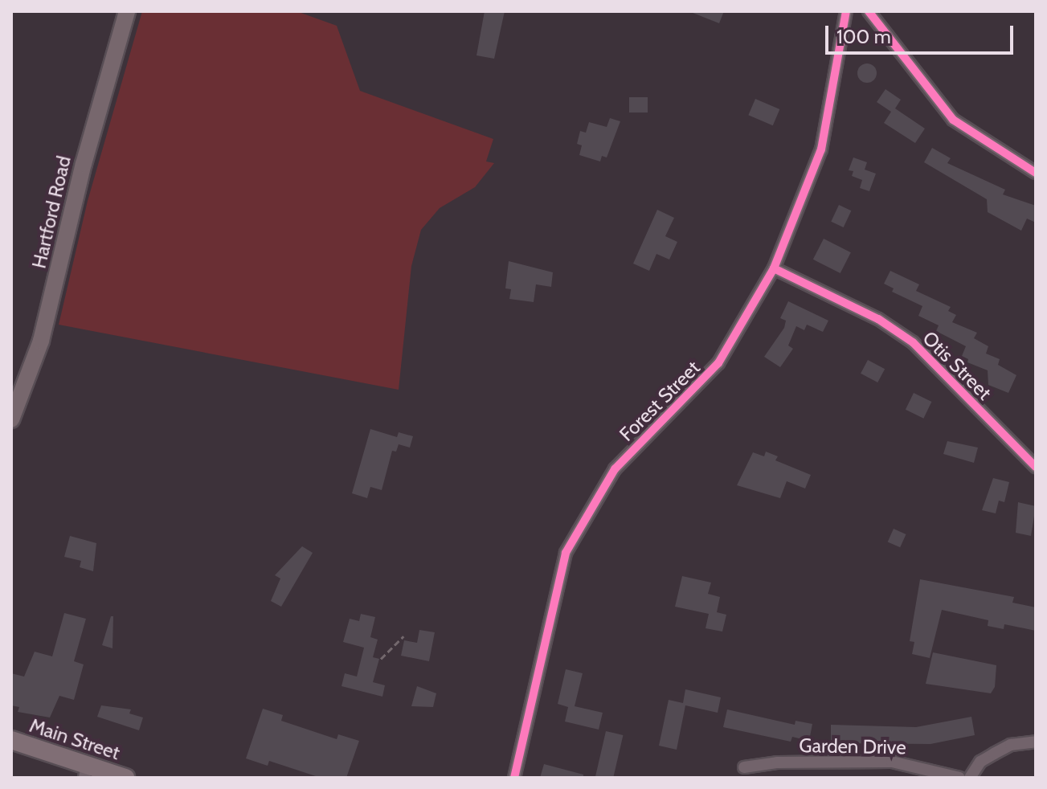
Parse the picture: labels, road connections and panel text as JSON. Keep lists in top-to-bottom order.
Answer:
{
  "streets": {
    "main road": ["Hartford Road", "Main Street"],
    "street": ["Otis Street", "Forest Street", "Garden Drive"]
  },
  "crossings": [
    ["Otis Street", "Forest Street"]
  ],
  "scale_bar": "100 m"
}
